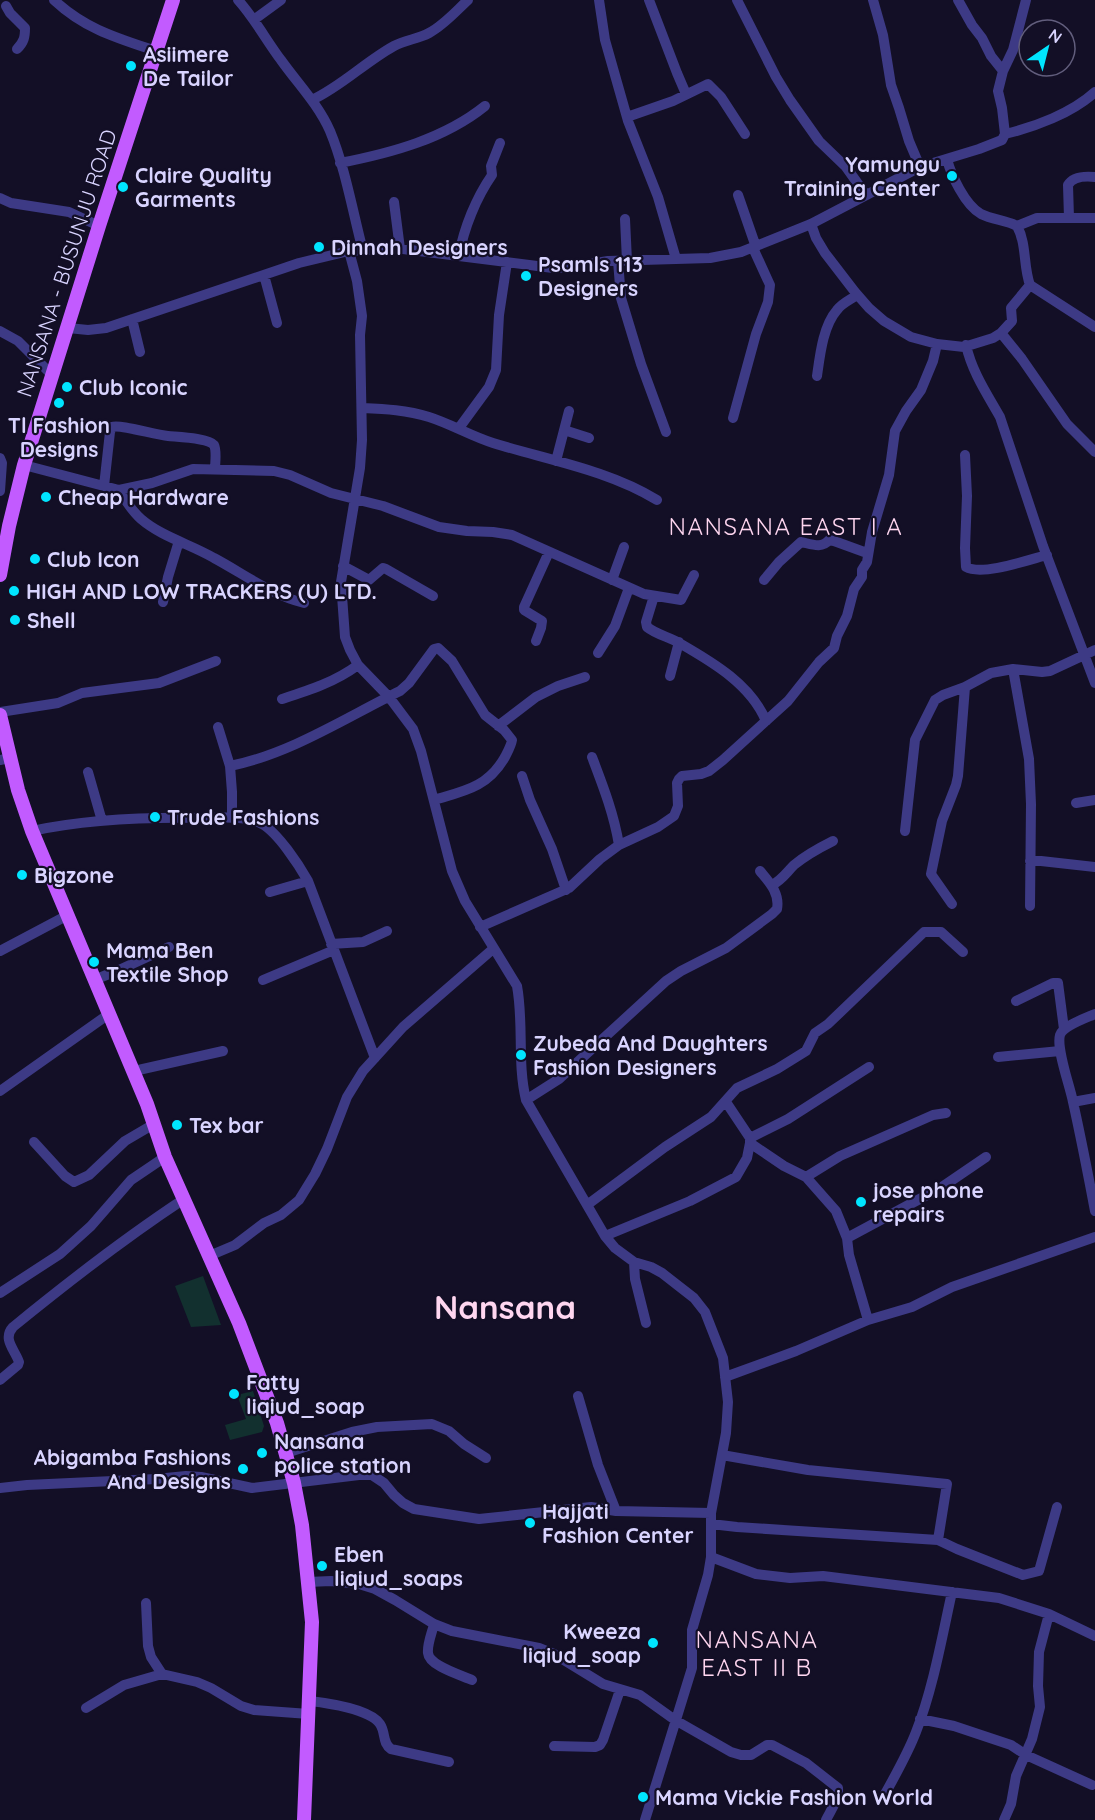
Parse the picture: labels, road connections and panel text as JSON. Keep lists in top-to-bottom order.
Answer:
{
  "streets": {
    "main road": ["NANSANA - BUSUNJU ROAD"]
  },
  "districts": ["NANSANA EAST I A", "Nansana", "NANSANA EAST II B"],
  "places": [
    "Asiimere De Tailor",
    "Yamungu Training Center",
    "Claire Quality Garments",
    "Dinnah Designers",
    "Psamls 113 Designers",
    "Club Iconic",
    "Tl Fashion Designs",
    "Cheap Hardware",
    "Club Icon",
    "HIGH AND LOW TRACKERS (U) LTD.",
    "Shell",
    "Trude Fashions",
    "Bigzone",
    "Mama Ben Textile Shop",
    "Zubeda And Daughters Fashion Designers",
    "Tex bar",
    "jose phone repairs",
    "Fatty liqiud_soap",
    "Nansana police station",
    "Abigamba Fashions And Designs",
    "Hajjati Fashion Center",
    "Eben liqiud_soaps",
    "Kweeza liqiud_soap",
    "Mama Vickie Fashion World"
  ],
  "north": "top right"
}
